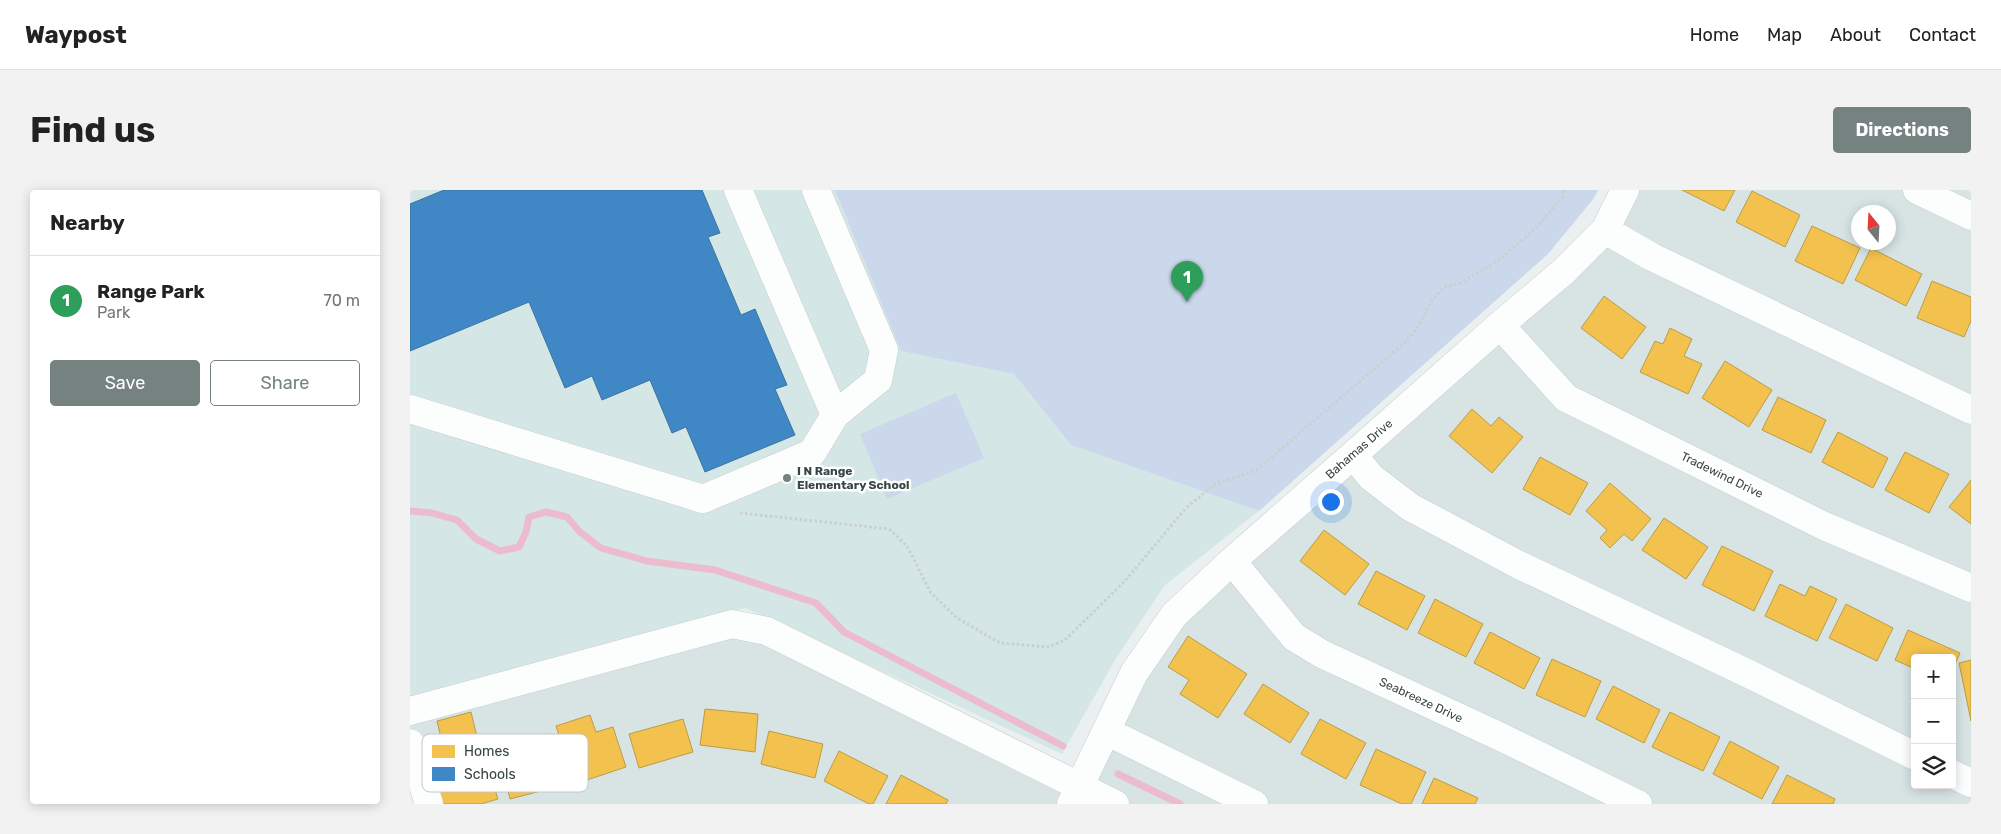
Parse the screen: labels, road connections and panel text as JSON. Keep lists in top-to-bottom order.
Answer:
{
  "streets": {
    "street": ["Bahamas Drive", "Tradewind Drive", "Seabreeze Drive"]
  },
  "crossings": [
    ["Bahamas Drive", "Tradewind Drive"],
    ["Bahamas Drive", "Seabreeze Drive"]
  ],
  "places": ["I N Range Elementary School"],
  "legend": ["Homes", "Schools"],
  "north": "top",
  "page": {
    "header": "Waypost",
    "nav": [
      "Home",
      "Map",
      "About",
      "Contact"
    ],
    "buttons": [
      "Directions",
      ["Save", "Share"]
    ],
    "title": "Find us",
    "heading": "Nearby",
    "list": [
      {
        "mark": "1",
        "name": "Range Park",
        "note": "Park",
        "value": "70 m"
      }
    ],
    "pins": "1",
    "map_buttons": ["+", "−"]
  }
}
